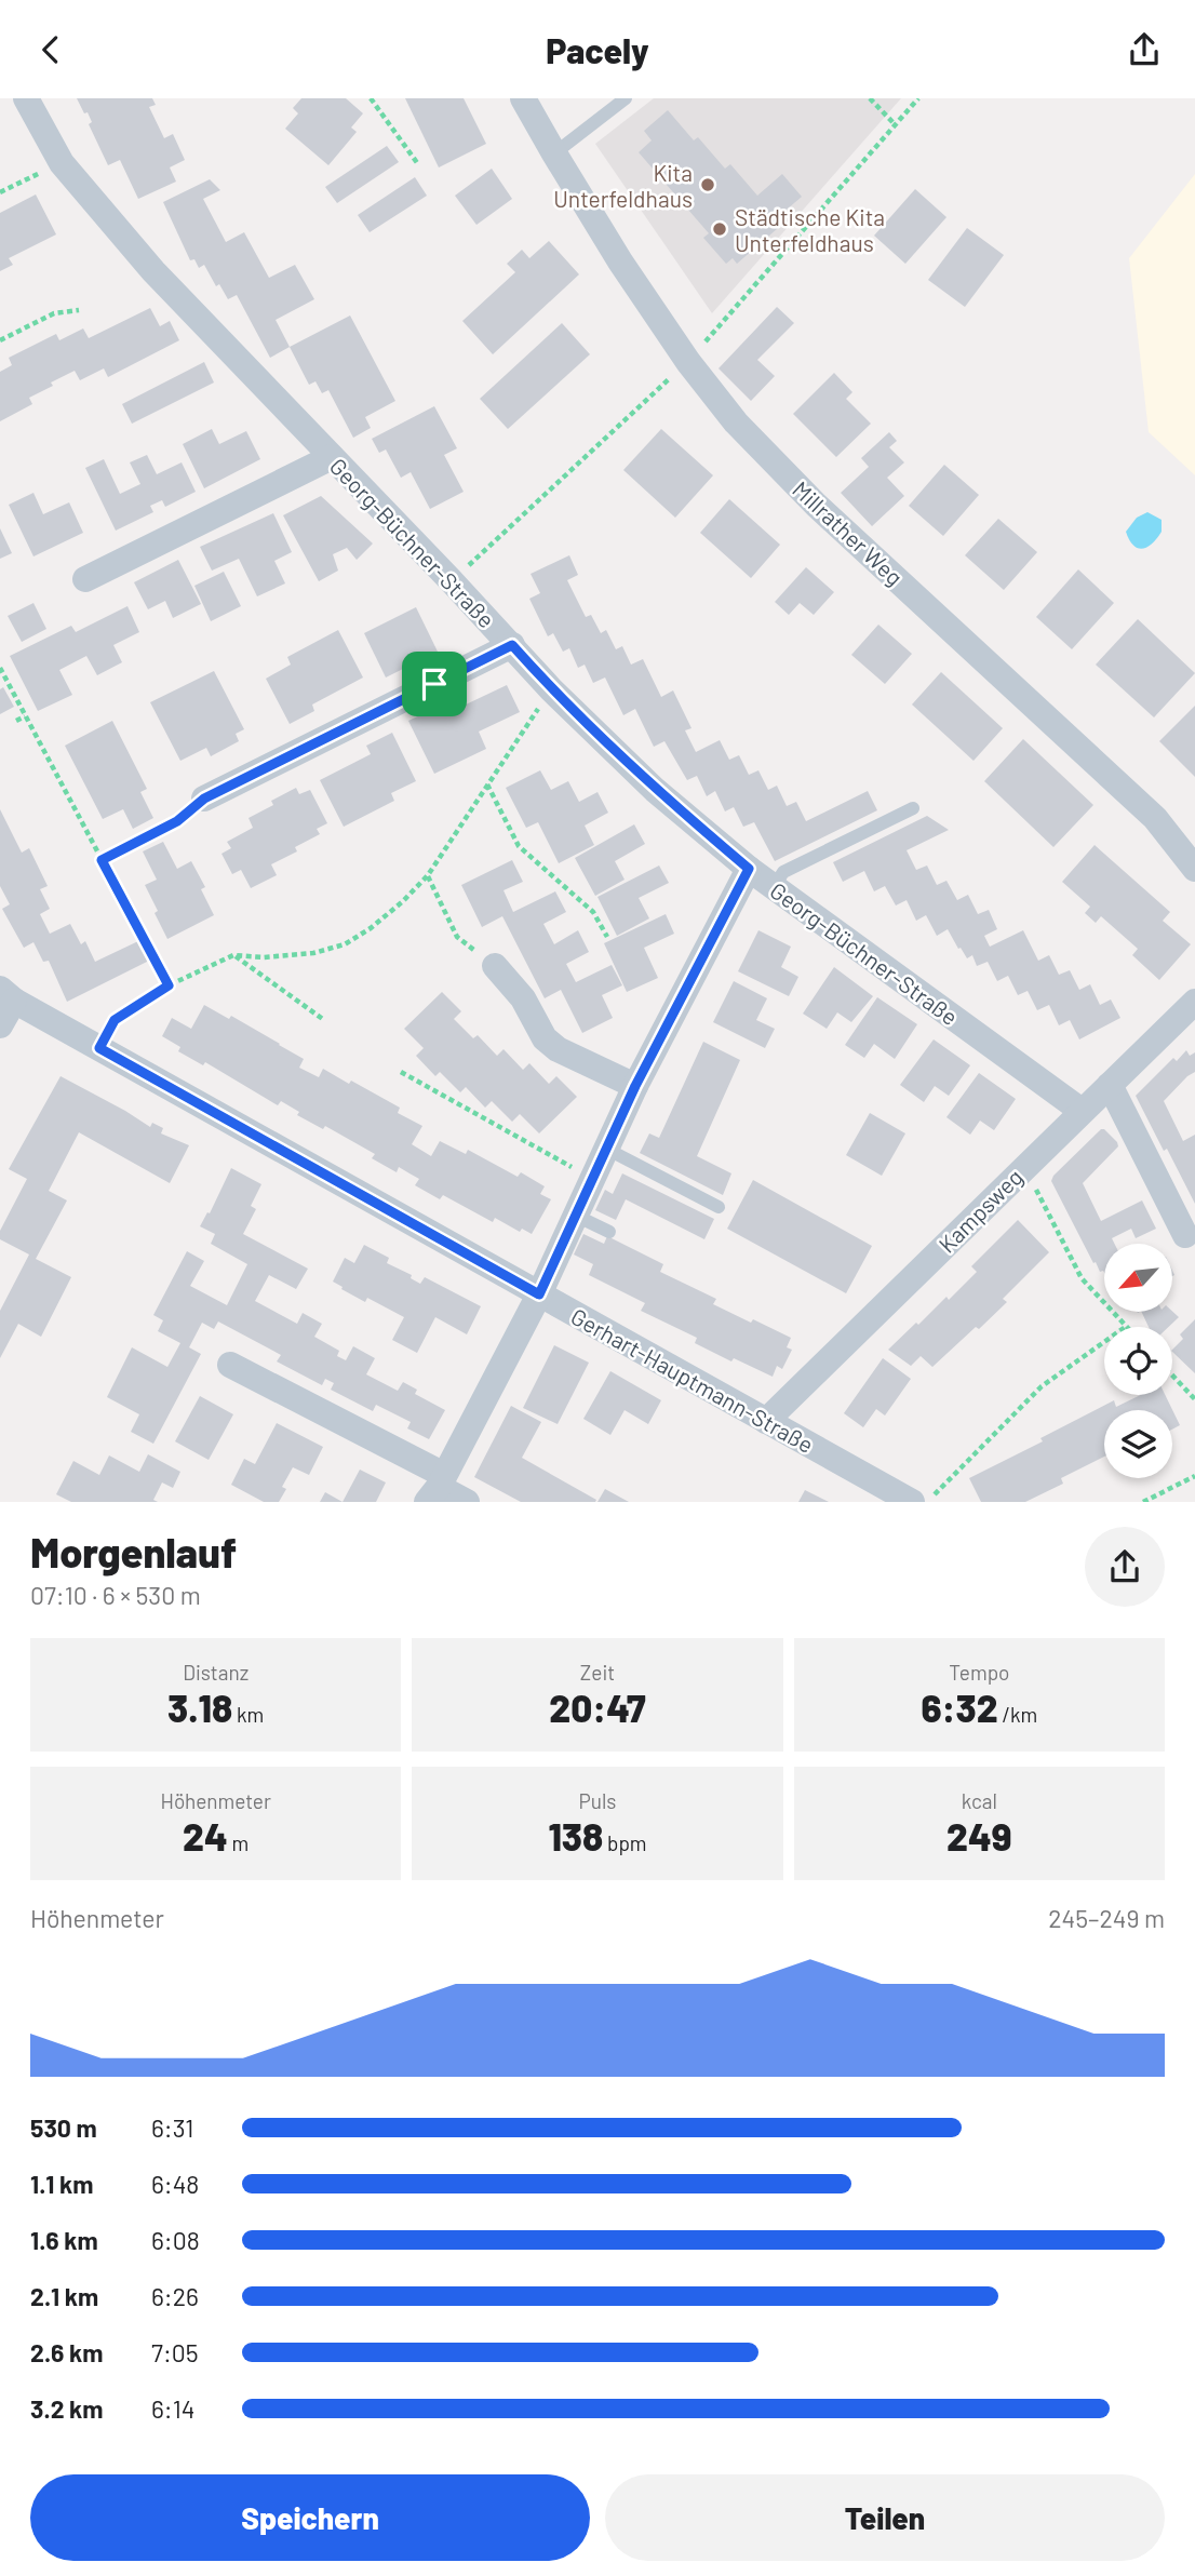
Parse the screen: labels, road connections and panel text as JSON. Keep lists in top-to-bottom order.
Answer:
{
  "streets": {
    "street": [
      "Millrather Weg",
      "Georg-Büchner-Straße",
      "Kampsweg",
      "Gerhart-Hauptmann-Straße"
    ]
  },
  "crossings": [
    ["Georg-Büchner-Straße", "Kampsweg"],
    ["Kampsweg", "Gerhart-Hauptmann-Straße"]
  ],
  "places": ["Kita Unterfeldhaus", "Städtische Kita Unterfeldhaus"],
  "north": "bottom left",
  "page": {
    "header": "Pacely",
    "heading": ["Morgenlauf", "07:10 · 6 × 530 m"],
    "stats": [
      ["Distanz", "3.18 km"],
      ["Zeit", "20:47"],
      ["Tempo", "6:32 /km"],
      ["Höhenmeter", "24 m"],
      ["Puls", "138 bpm"],
      ["kcal", "249"]
    ],
    "chart": ["Höhenmeter", "245–249 m"],
    "list": [
      {
        "name": "530 m",
        "note": "6:31"
      },
      {
        "name": "1.1 km",
        "note": "6:48"
      },
      {
        "name": "1.6 km",
        "note": "6:08"
      },
      {
        "name": "2.1 km",
        "note": "6:26"
      },
      {
        "name": "2.6 km",
        "note": "7:05"
      },
      {
        "name": "3.2 km",
        "note": "6:14"
      }
    ],
    "buttons": ["Speichern", "Teilen"]
  }
}
